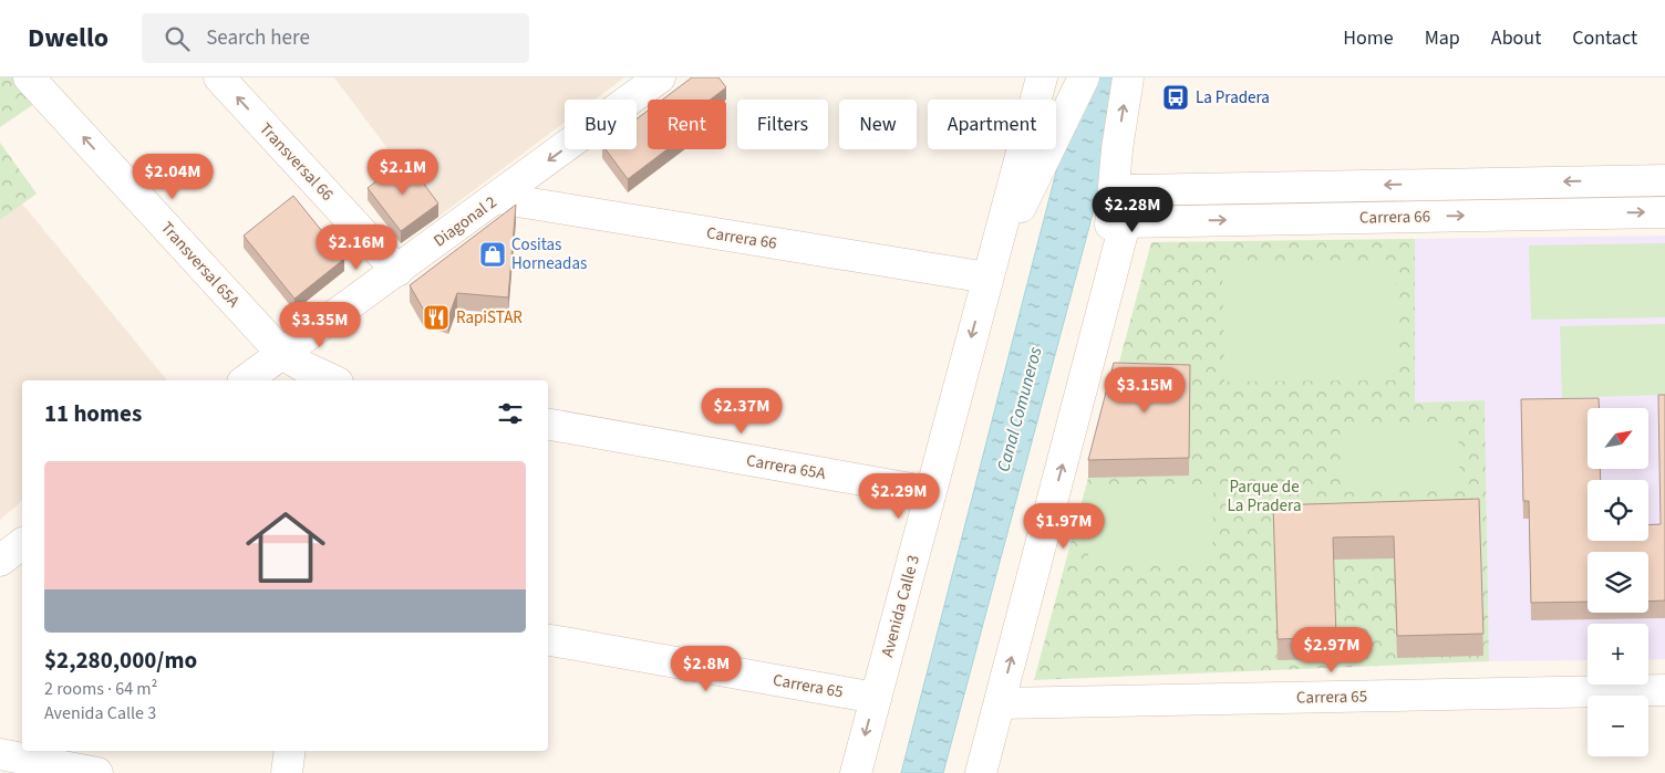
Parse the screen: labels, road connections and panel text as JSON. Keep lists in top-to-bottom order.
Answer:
{
  "streets": {
    "street": [
      "Transversal 66",
      "Carrera 66",
      "Diagonal 2",
      "Transversal 65A",
      "Carrera 65A",
      "Avenida Calle 3",
      "Carrera 65"
    ]
  },
  "crossings": [
    ["Transversal 66", "Diagonal 2"],
    ["Carrera 66", "Diagonal 2"],
    ["Carrera 66", "Avenida Calle 3"],
    ["Diagonal 2", "Transversal 65A"],
    ["Carrera 65A", "Avenida Calle 3"],
    ["Avenida Calle 3", "Carrera 65"]
  ],
  "one_way": ["Transversal 66", "Diagonal 2", "Transversal 65A"],
  "water": ["Canal Comuneros"],
  "parks": ["Parque de La Pradera"],
  "places": {
    "bus stop": ["La Pradera"],
    "shop": ["Cositas Horneadas"],
    "restaurant": ["RapiSTAR"]
  },
  "north": "top right",
  "page": {
    "header": "Dwello",
    "search": "Search here",
    "nav": [
      "Home",
      "Map",
      "About",
      "Contact"
    ],
    "chip": [
      "Buy",
      "Rent",
      "Filters",
      "New",
      "Apartment"
    ],
    "price": [
      "$2.1M",
      "$2.04M",
      "$2.28M",
      "$2.16M",
      "$3.35M",
      "$3.15M",
      "$2.37M",
      "$2.29M",
      "$1.97M",
      "$2.97M",
      "$2.8M"
    ],
    "heading": "11 homes",
    "map_buttons": ["+", "−"],
    "list": [
      {
        "name": "$2,280,000/mo",
        "note": "2 rooms · 64 m² · Avenida Calle 3"
      }
    ]
  }
}
